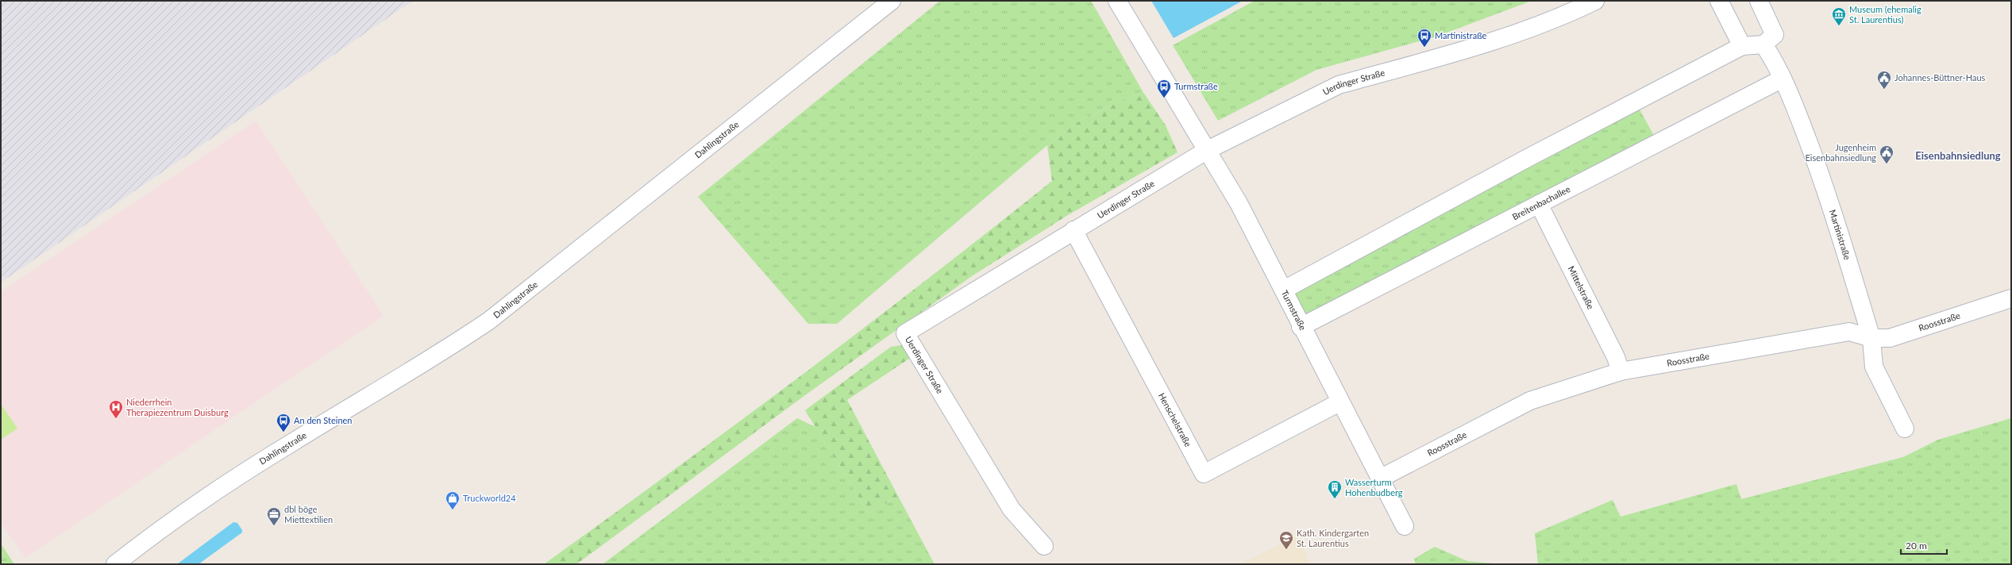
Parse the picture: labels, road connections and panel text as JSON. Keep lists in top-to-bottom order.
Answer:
{
  "streets": {
    "street": [
      "Uerdinger Straße",
      "Dahlingstraße",
      "Breitenbachallee",
      "Martinistraße",
      "Mittelstraße",
      "Turmstraße",
      "Roosstraße",
      "Henschelstraße"
    ]
  },
  "crossings": [
    ["Uerdinger Straße", "Turmstraße"],
    ["Uerdinger Straße", "Henschelstraße"],
    ["Breitenbachallee", "Martinistraße"],
    ["Breitenbachallee", "Mittelstraße"],
    ["Breitenbachallee", "Turmstraße"],
    ["Martinistraße", "Roosstraße"],
    ["Mittelstraße", "Roosstraße"],
    ["Turmstraße", "Roosstraße"],
    ["Turmstraße", "Henschelstraße"]
  ],
  "districts": ["Eisenbahnsiedlung"],
  "places": {
    "museum": ["Museum (ehemalig St. Laurentius)"],
    "bus stop": ["Martinistraße", "Turmstraße", "An den Steinen"],
    "public building": ["Johannes-Büttner-Haus", "Jugenheim Eisenbahnsiedlung"],
    "hospital": ["Niederrhein Therapiezentrum Duisburg"],
    "building": ["Wasserturm Hohenbudberg"],
    "shop": ["Truckworld24"],
    "office": ["dbl böge Miettextilien"],
    "school or university": ["Kath. Kindergarten St. Laurentius"]
  },
  "scale_bar": "20 m"
}
